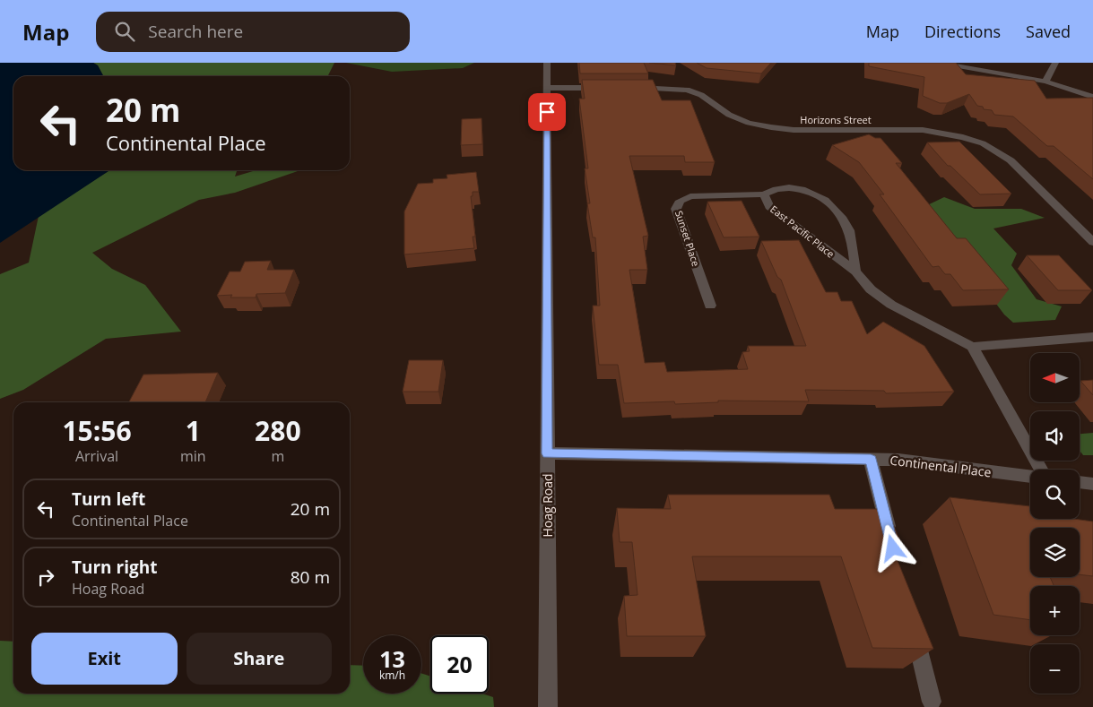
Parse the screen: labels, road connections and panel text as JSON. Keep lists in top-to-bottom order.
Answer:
{
  "streets": {
    "street": [
      "Horizons Street",
      "East Pacific Place",
      "Sunset Place",
      "Continental Place",
      "Hoag Road"
    ]
  },
  "crossings": [
    ["East Pacific Place", "Sunset Place"],
    ["Continental Place", "Hoag Road"]
  ],
  "north": "left",
  "page": {
    "header": "Map",
    "search": "Search here",
    "nav": ["Map", "Directions", "Saved"],
    "turn": ["20 m", "Continental Place"],
    "map_buttons": ["+", "−"],
    "eta": [
      "15:56",
      "Arrival",
      "1",
      "min",
      "280",
      "m"
    ],
    "list": [
      {
        "name": "Turn left",
        "note": "Continental Place",
        "value": "20 m"
      },
      {
        "name": "Turn right",
        "note": "Hoag Road",
        "value": "80 m"
      }
    ],
    "buttons": ["Exit", "Share"],
    "speed": "13 km/h",
    "limit": "20"
  }
}
